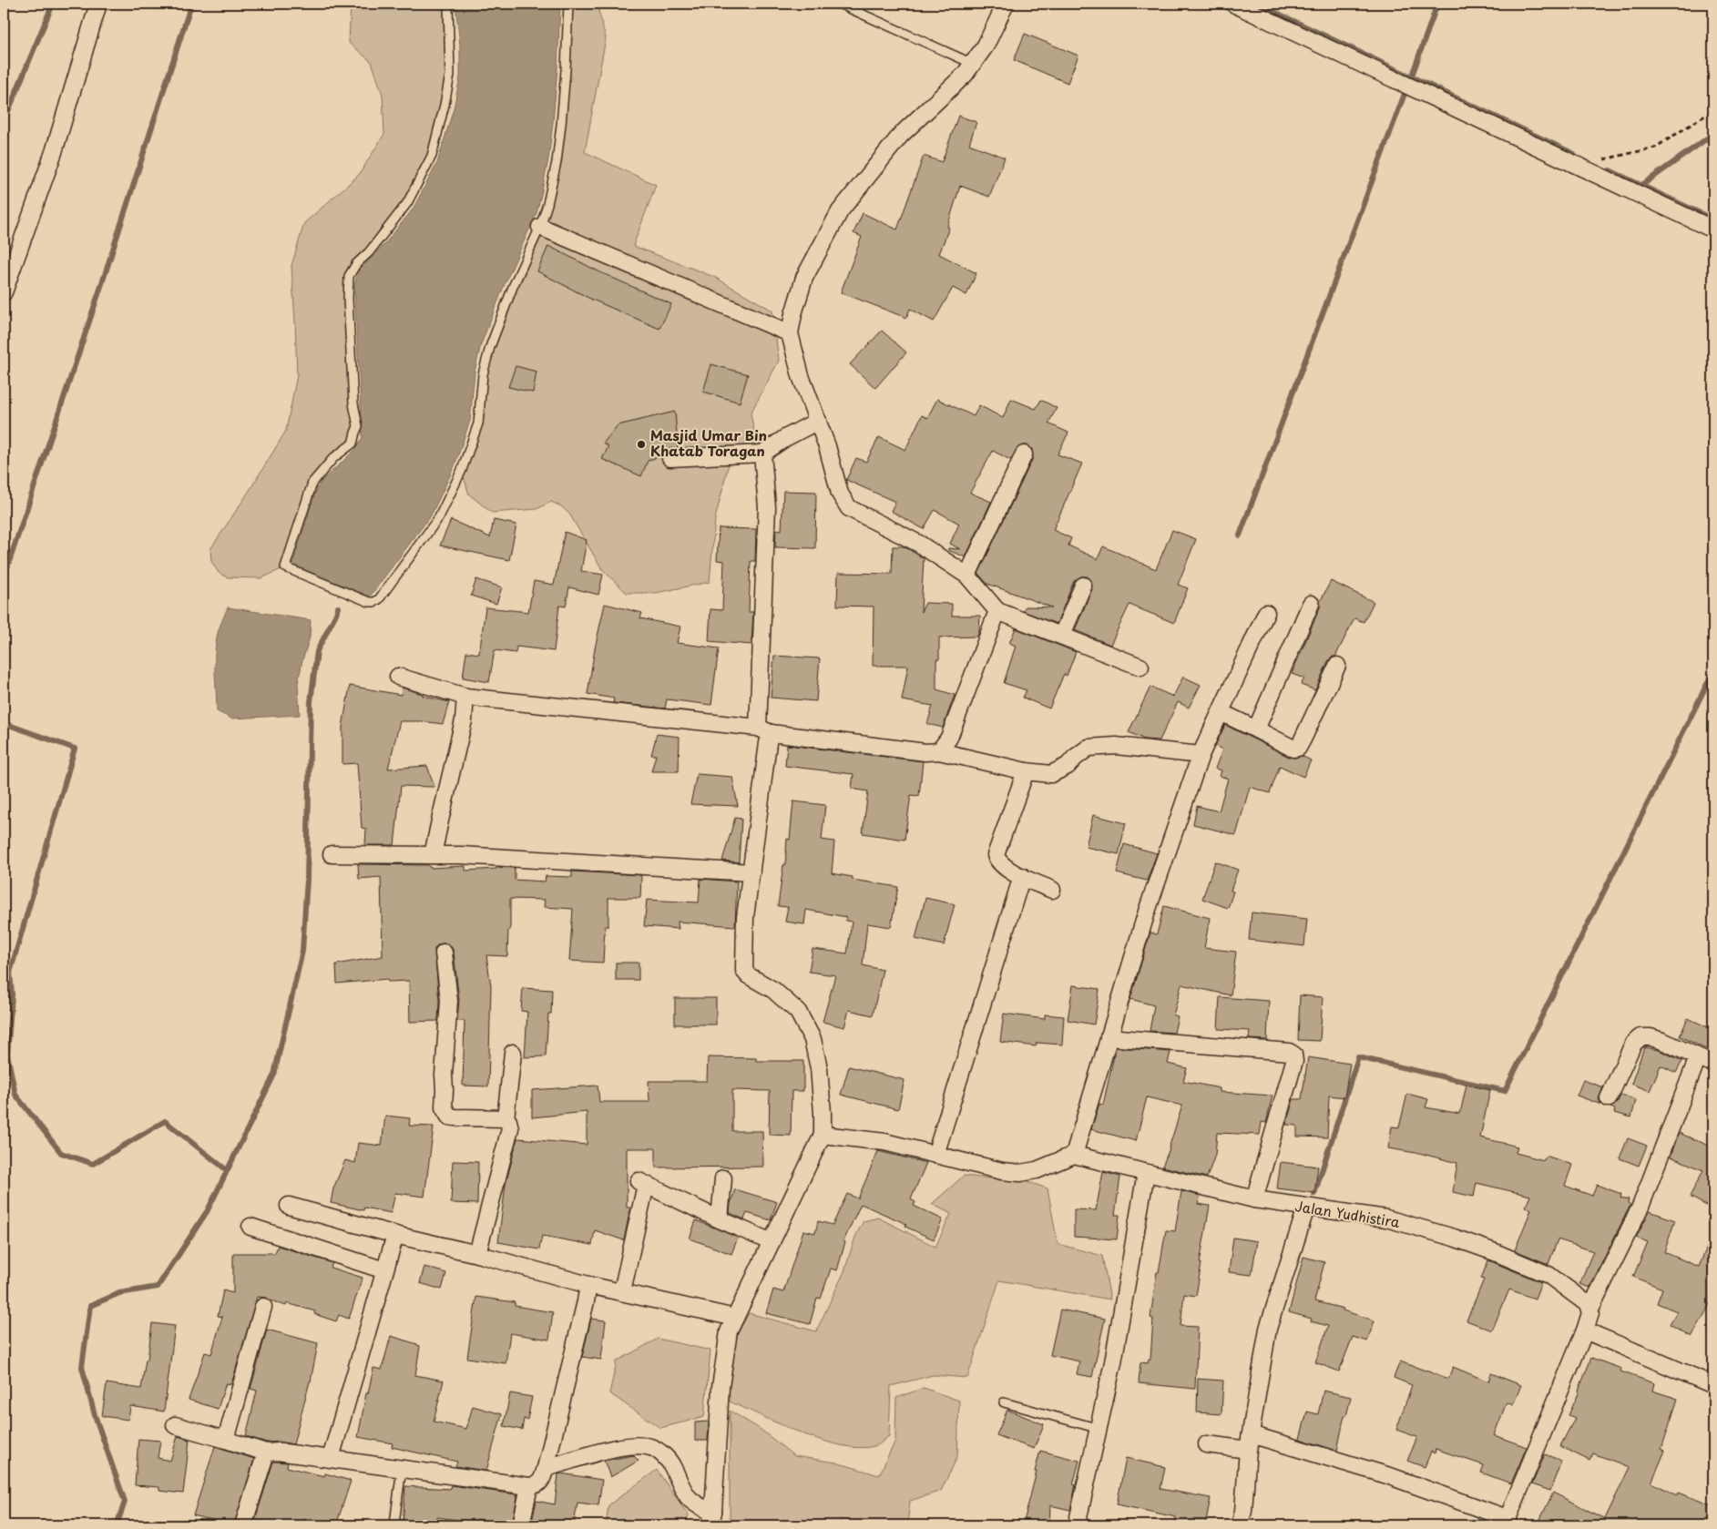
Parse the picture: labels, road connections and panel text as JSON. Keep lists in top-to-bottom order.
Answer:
{
  "streets": {
    "street": ["Jalan Yudhistira"]
  },
  "places": ["Masjid Umar Bin Khatab Toragan"]
}
